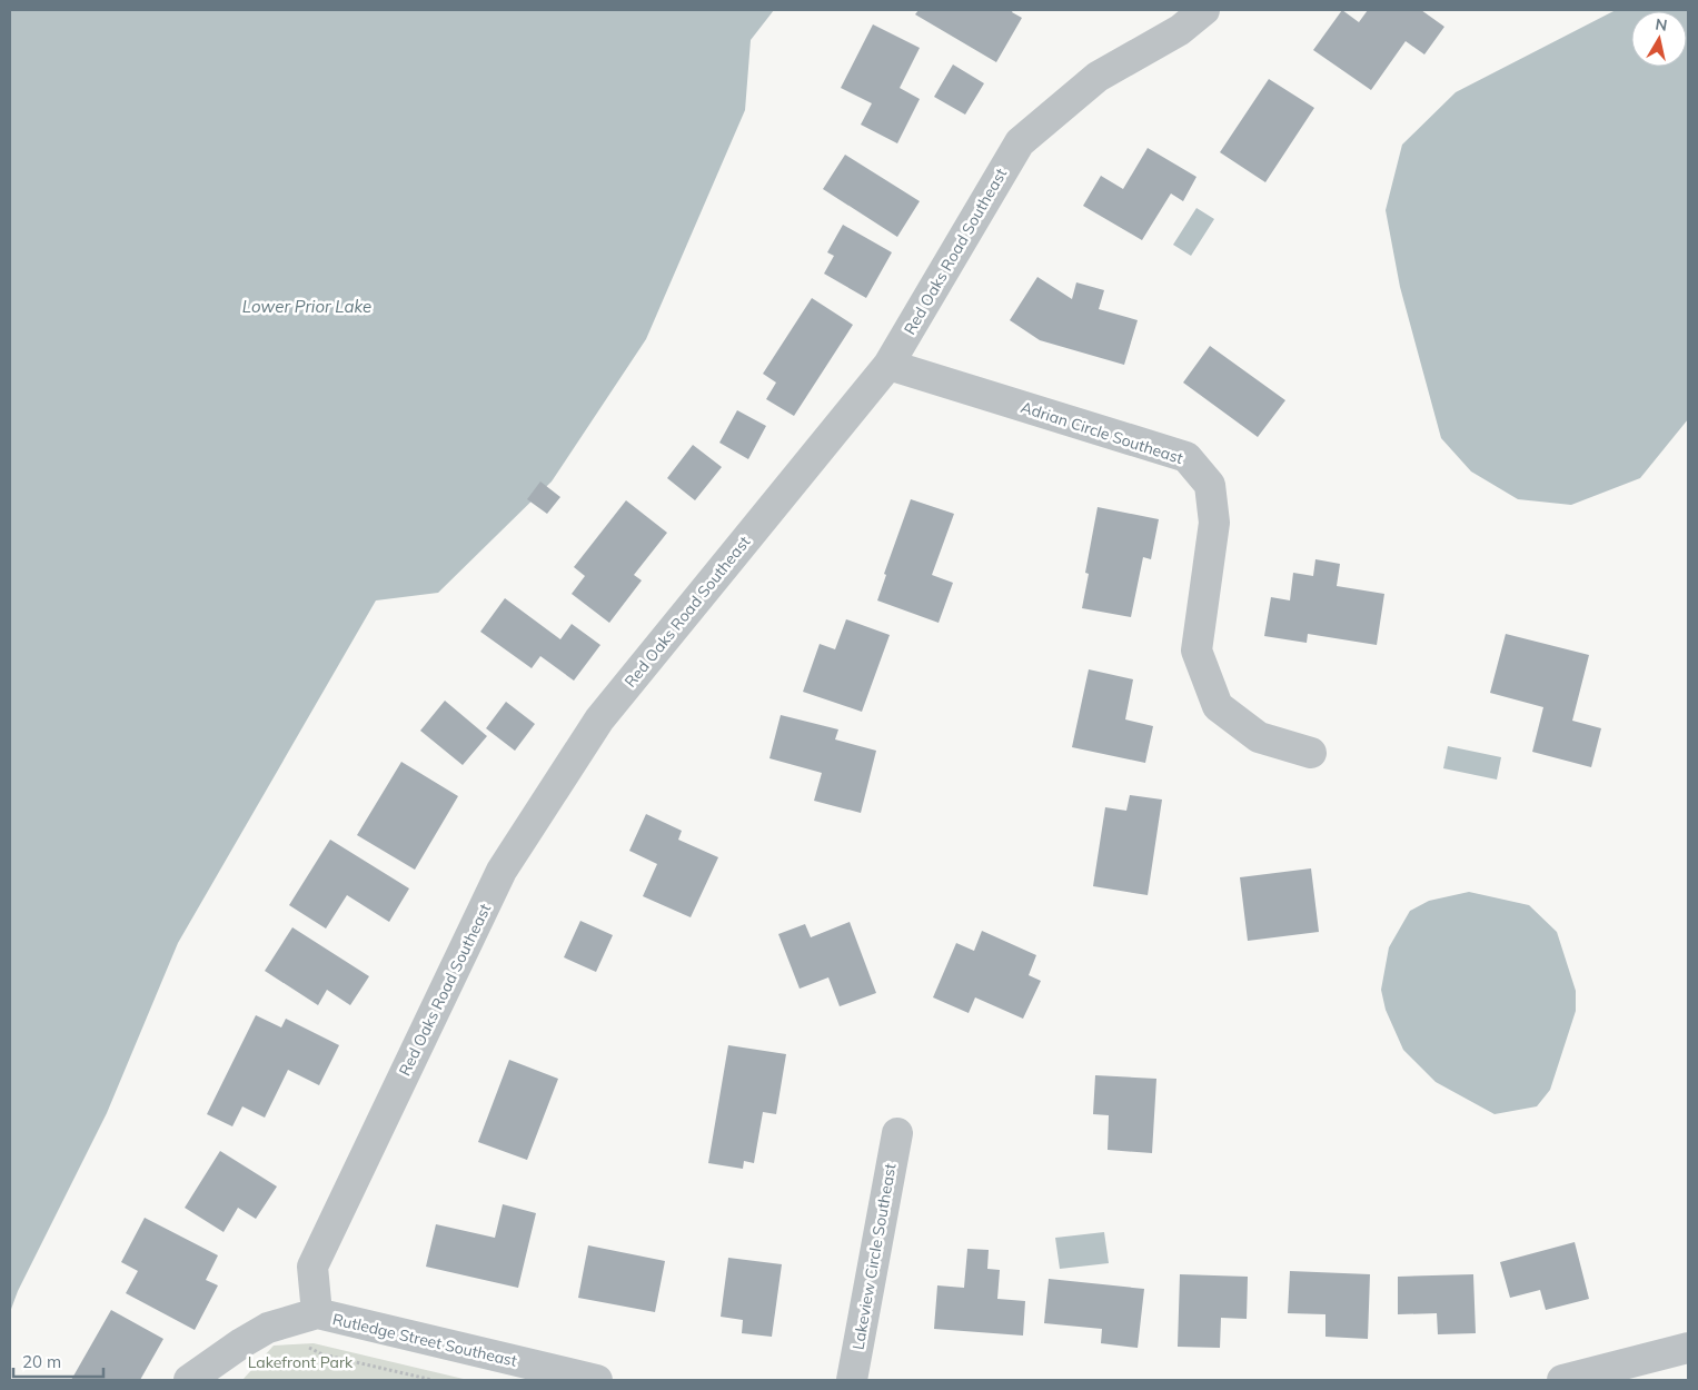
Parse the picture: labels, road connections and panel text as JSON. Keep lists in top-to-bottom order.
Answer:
{
  "streets": {
    "street": [
      "Red Oaks Road Southeast",
      "Adrian Circle Southeast",
      "Lakeview Circle Southeast",
      "Rutledge Street Southeast"
    ]
  },
  "crossings": [
    ["Red Oaks Road Southeast", "Adrian Circle Southeast"],
    ["Red Oaks Road Southeast", "Rutledge Street Southeast"]
  ],
  "water": ["Lower Prior Lake"],
  "parks": ["Lakefront Park"],
  "scale_bar": "20 m",
  "north": "top"
}
